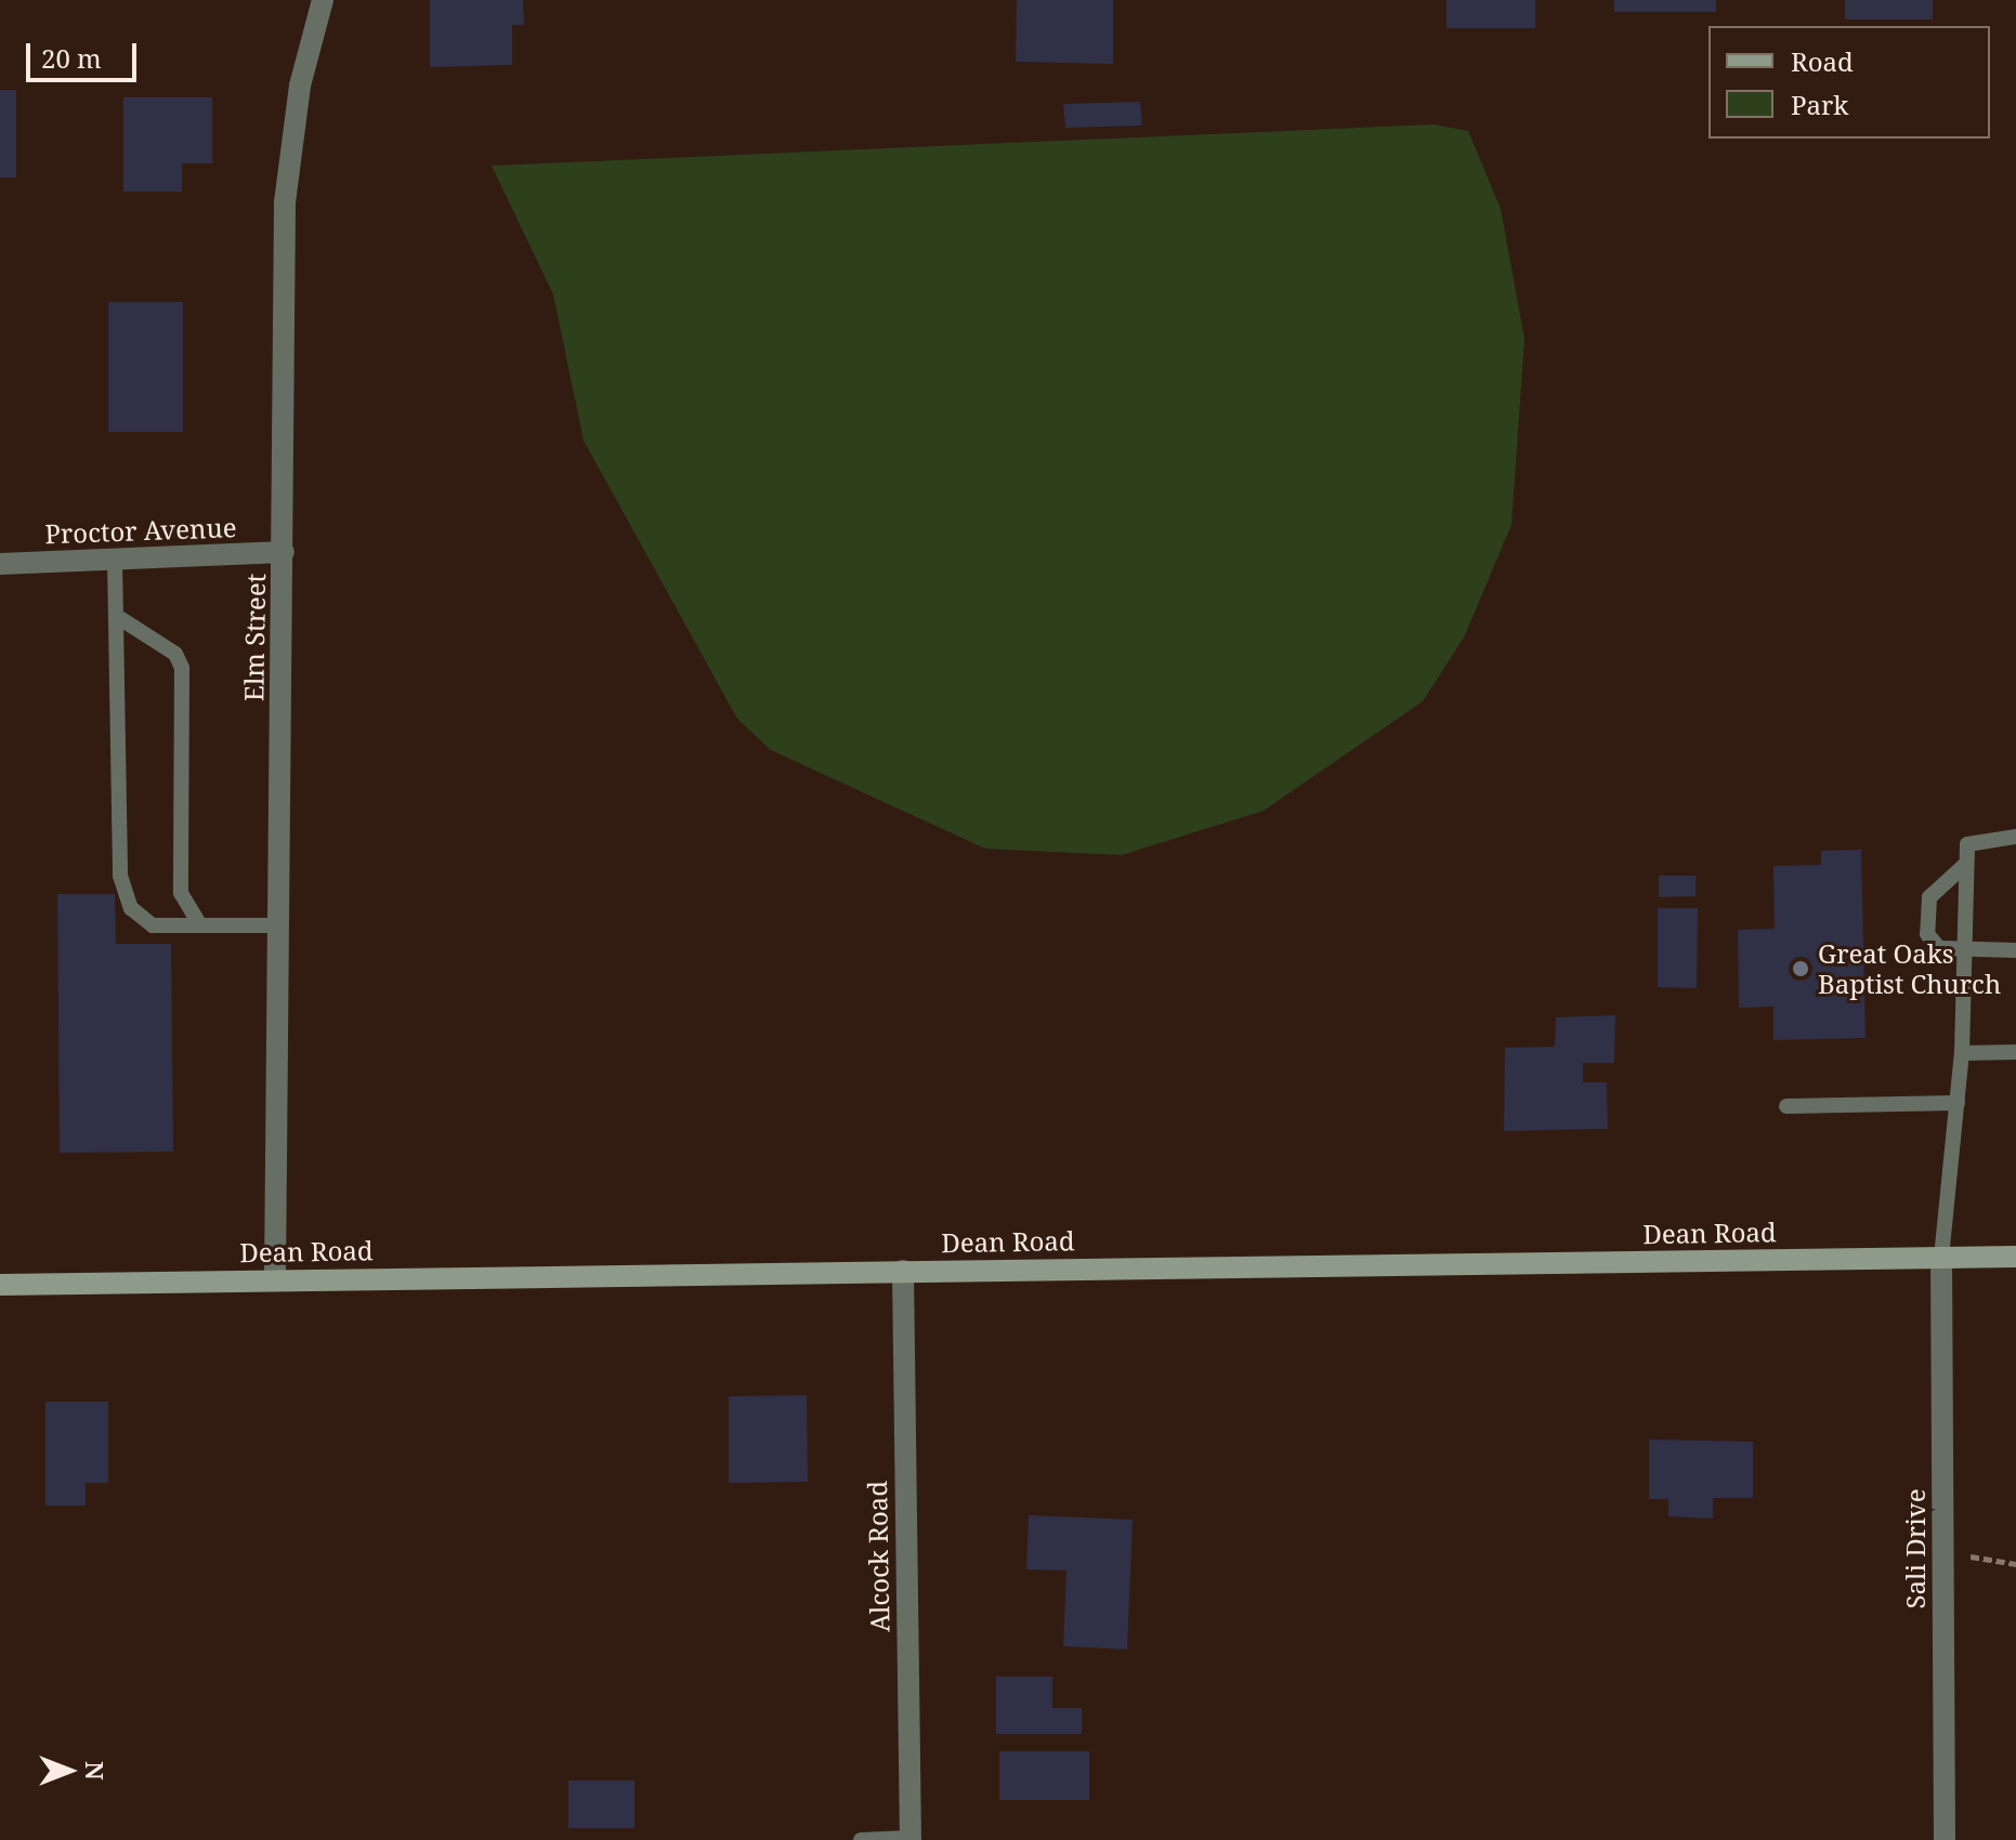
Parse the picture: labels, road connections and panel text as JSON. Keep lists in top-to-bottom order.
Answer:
{
  "streets": {
    "main road": ["Dean Road"],
    "street": [
      "Proctor Avenue",
      "Elm Street",
      "Sali Drive",
      "Alcock Road"
    ]
  },
  "crossings": [
    ["Proctor Avenue", "Elm Street"],
    ["Elm Street", "Dean Road"],
    ["Dean Road", "Sali Drive"],
    ["Dean Road", "Alcock Road"]
  ],
  "places": ["Great Oaks Baptist Church"],
  "legend": ["Road", "Park"],
  "scale_bar": "20 m",
  "north": "right"
}
